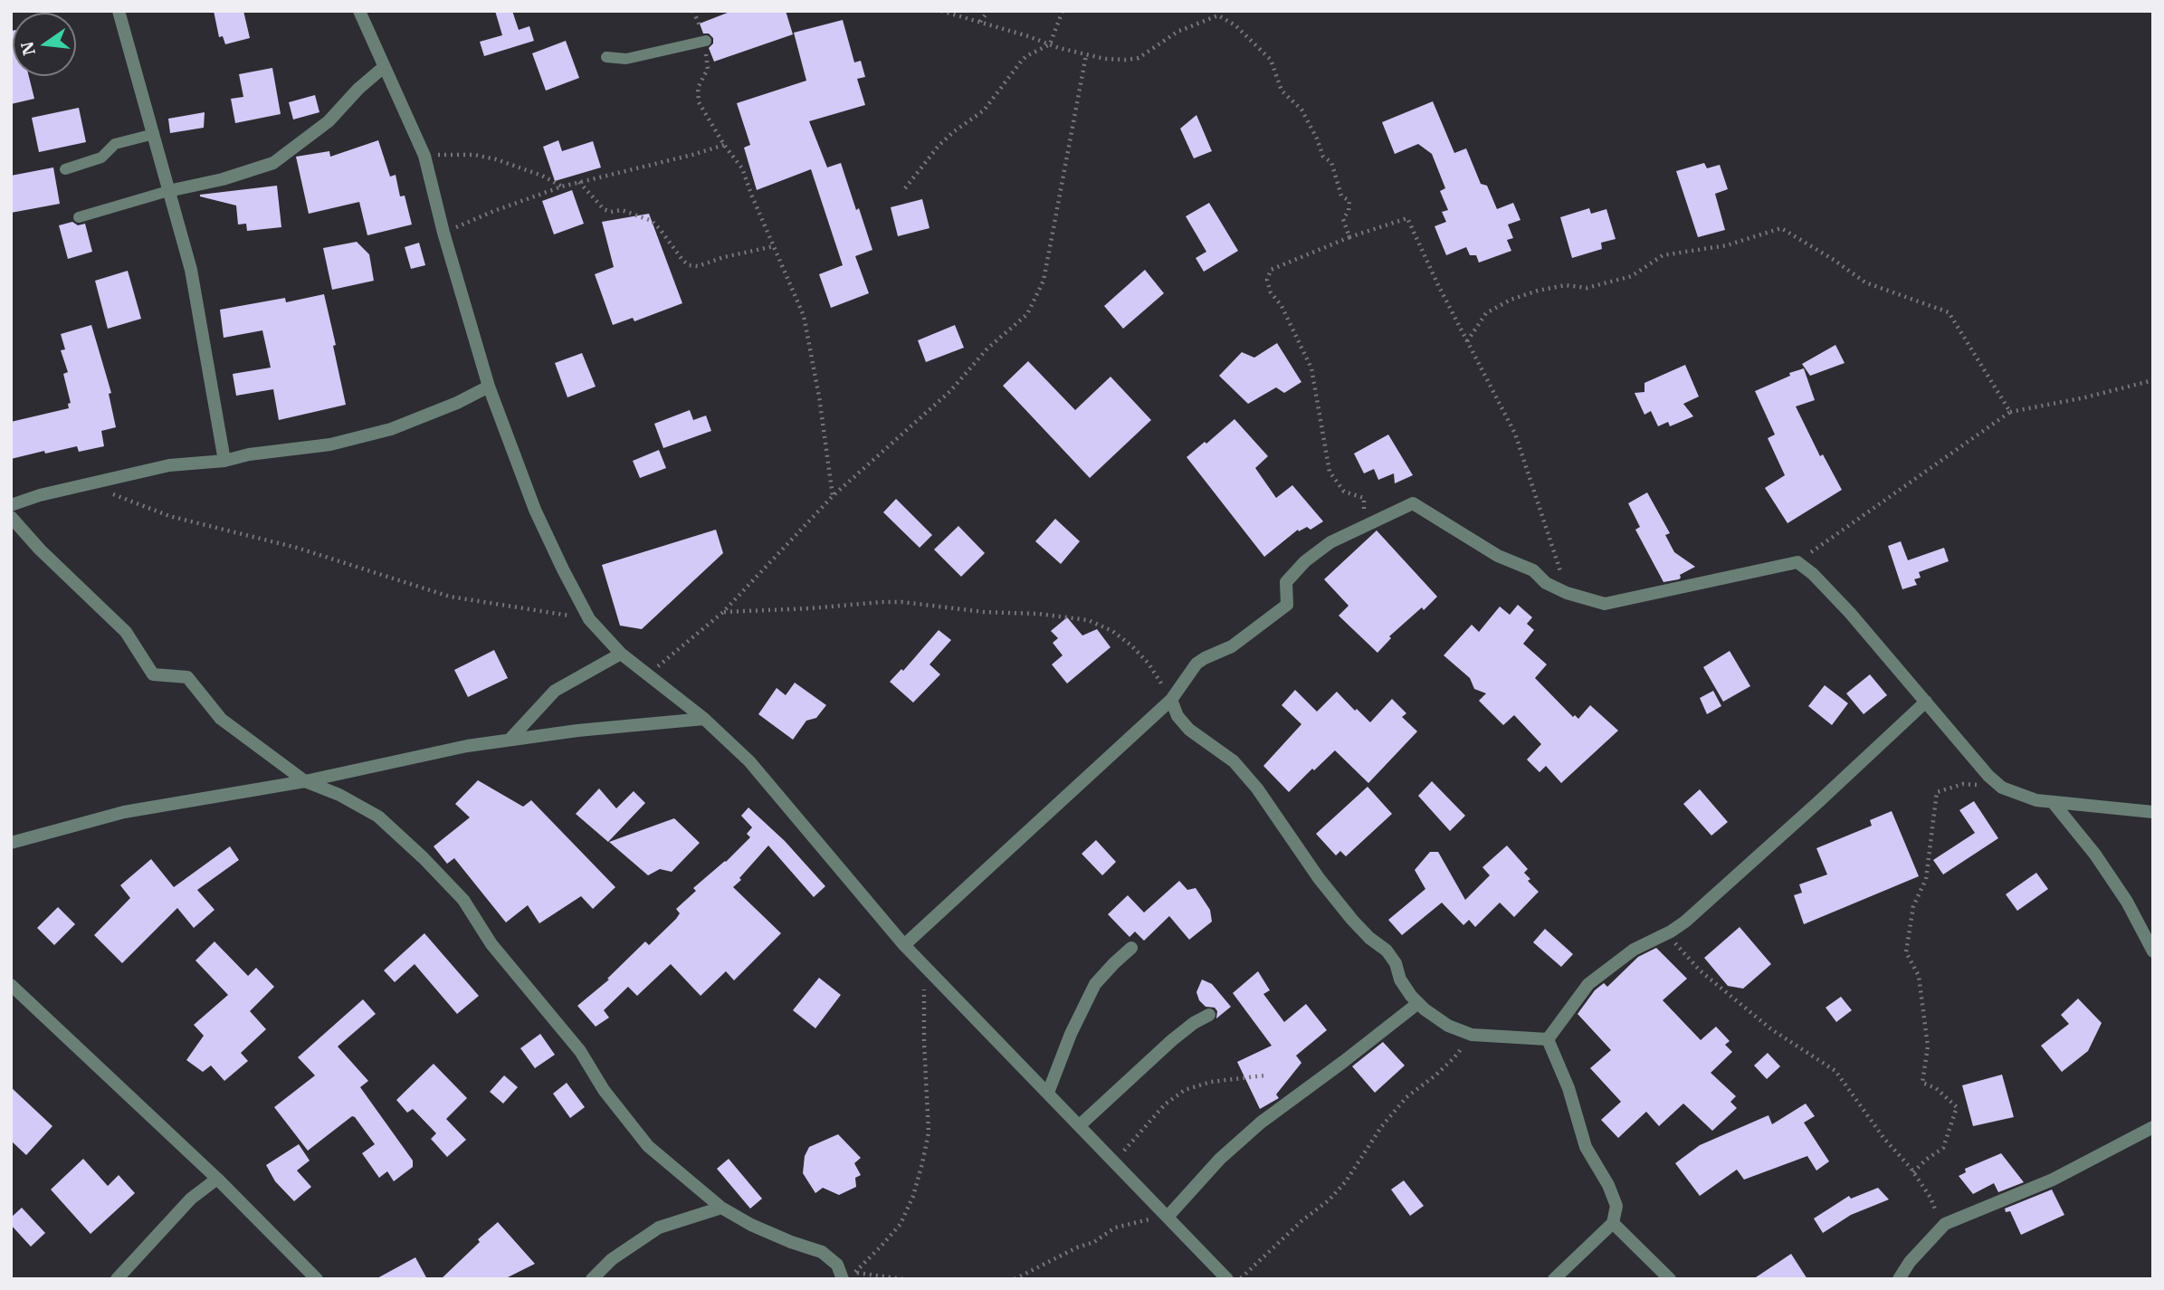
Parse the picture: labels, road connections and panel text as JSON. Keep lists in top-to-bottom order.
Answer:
{
  "north": "left"
}
